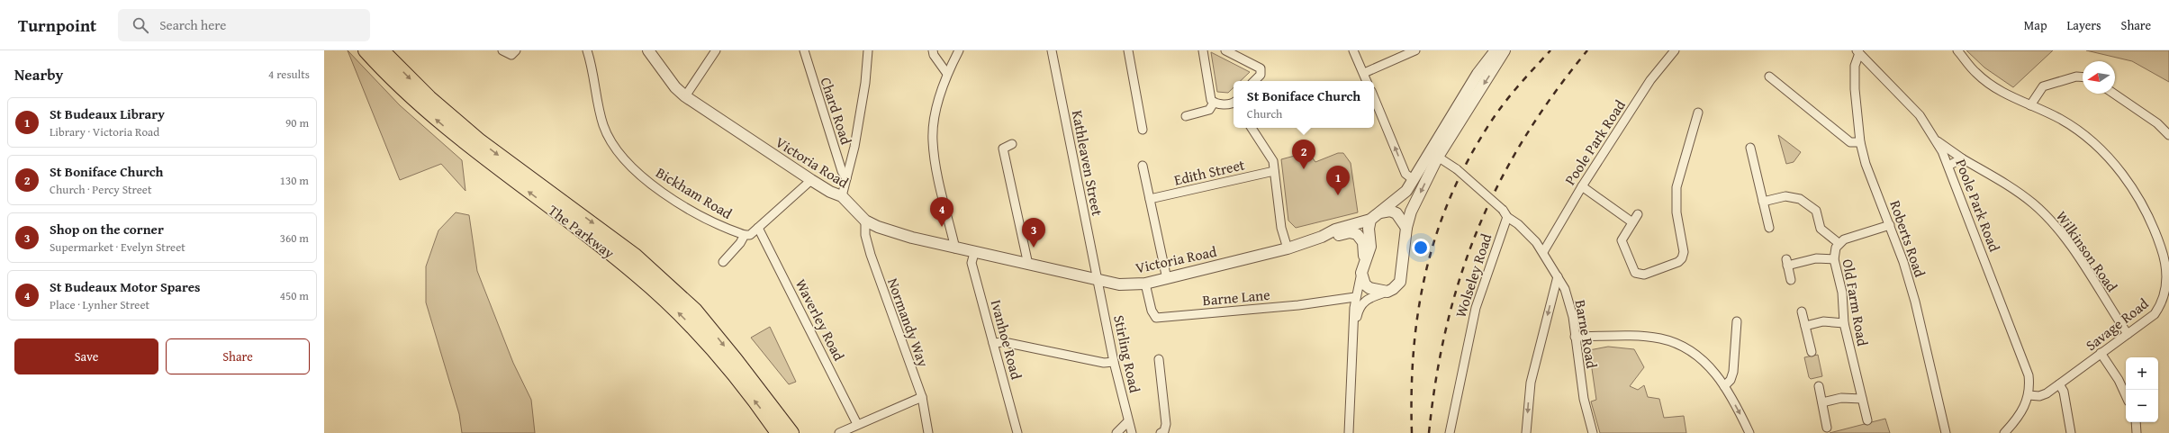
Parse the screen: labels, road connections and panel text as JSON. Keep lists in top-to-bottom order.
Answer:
{
  "streets": {
    "highway": ["The Parkway"],
    "street": [
      "Chard Road",
      "Poole Park Road",
      "Victoria Road",
      "Kathleaven Street",
      "Edith Street",
      "Bickham Road",
      "Roberts Road",
      "Wilkinson Road",
      "Wolseley Road",
      "Barne Lane",
      "Old Farm Road",
      "Waverley Road",
      "Normandy Way",
      "Savage Road",
      "Barne Road",
      "Ivanhoe Road",
      "Stirling Road"
    ]
  },
  "crossings": [
    ["Poole Park Road", "Roberts Road"],
    ["Poole Park Road", "Wilkinson Road"],
    ["Poole Park Road", "Savage Road"],
    ["Poole Park Road", "Barne Road"],
    ["Victoria Road", "Kathleaven Street"],
    ["Victoria Road", "Barne Lane"],
    ["Victoria Road", "Normandy Way"],
    ["Victoria Road", "Ivanhoe Road"],
    ["Victoria Road", "Stirling Road"],
    ["Kathleaven Street", "Stirling Road"],
    ["Roberts Road", "Old Farm Road"],
    ["Wilkinson Road", "Savage Road"],
    ["Wolseley Road", "Barne Road"]
  ],
  "north": "left",
  "page": {
    "header": "Turnpoint",
    "search": "Search here",
    "nav": ["Map", "Layers", "Share"],
    "heading": ["Nearby", "4 results"],
    "popup": ["St Boniface Church", "Church"],
    "list": [
      {
        "mark": "1",
        "name": "St Budeaux Library",
        "note": "Library · Victoria Road",
        "value": "90 m"
      },
      {
        "mark": "2",
        "name": "St Boniface Church",
        "note": "Church · Percy Street",
        "value": "130 m"
      },
      {
        "mark": "3",
        "name": "Shop on the corner",
        "note": "Supermarket · Evelyn Street",
        "value": "360 m"
      },
      {
        "mark": "4",
        "name": "St Budeaux Motor Spares",
        "note": "Place · Lynher Street",
        "value": "450 m"
      }
    ],
    "pins": [
      "2",
      "1",
      "4",
      "3"
    ],
    "buttons": ["Save", "Share"],
    "map_buttons": ["+", "−"]
  }
}
